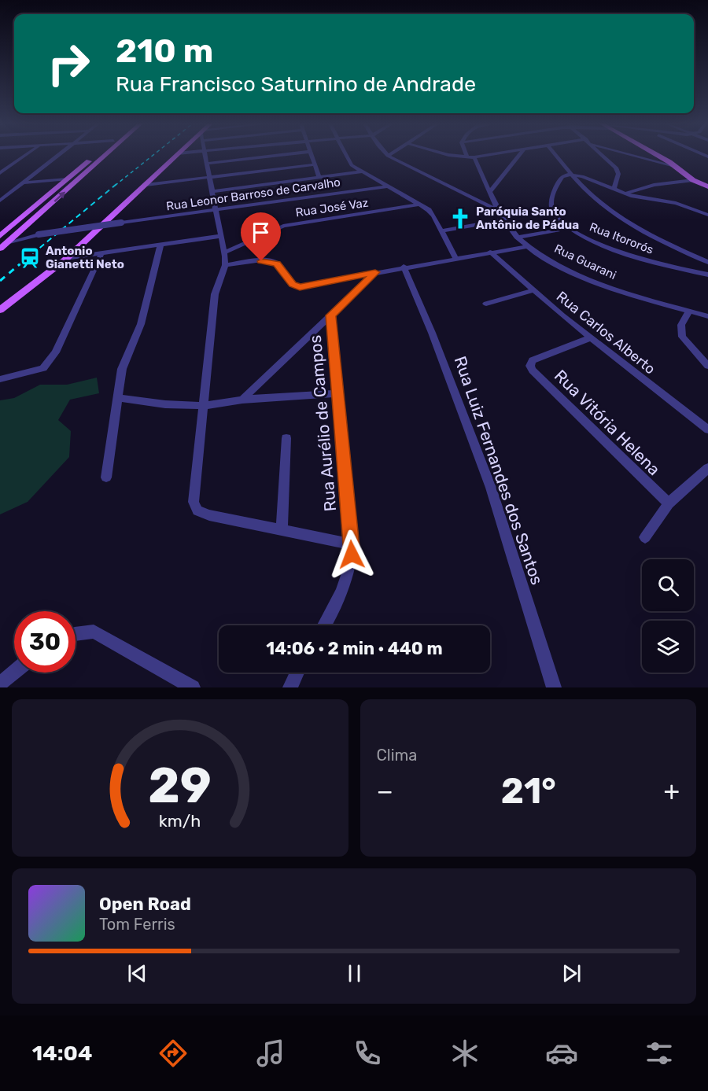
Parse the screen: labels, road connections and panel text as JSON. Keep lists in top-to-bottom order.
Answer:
{
  "streets": {
    "street": [
      "Rua Leonor Barroso de Carvalho",
      "Rua José Vaz",
      "Rua Itororós",
      "Rua Guarani",
      "Rua Carlos Alberto",
      "Rua Vitória Helena",
      "Rua Aurélio de Campos",
      "Rua Luiz Fernandes dos Santos"
    ]
  },
  "crossings": [
    ["Rua Carlos Alberto", "Rua Vitória Helena"]
  ],
  "places": {
    "church": ["Paróquia Santo Antônio de Pádua"],
    "station": ["Antonio Gianetti Neto"]
  },
  "page": {
    "turn": ["210 m", "Rua Francisco Saturnino de Andrade"],
    "limit": "30",
    "trip": "14:06 · 2 min · 440 m",
    "tile": "Clima",
    "heat": ["−", "21°", "+"],
    "song": ["Open Road", "Tom Ferris"],
    "tabs": "14:04",
    "gauge": ["29", "km/h"]
  }
}
